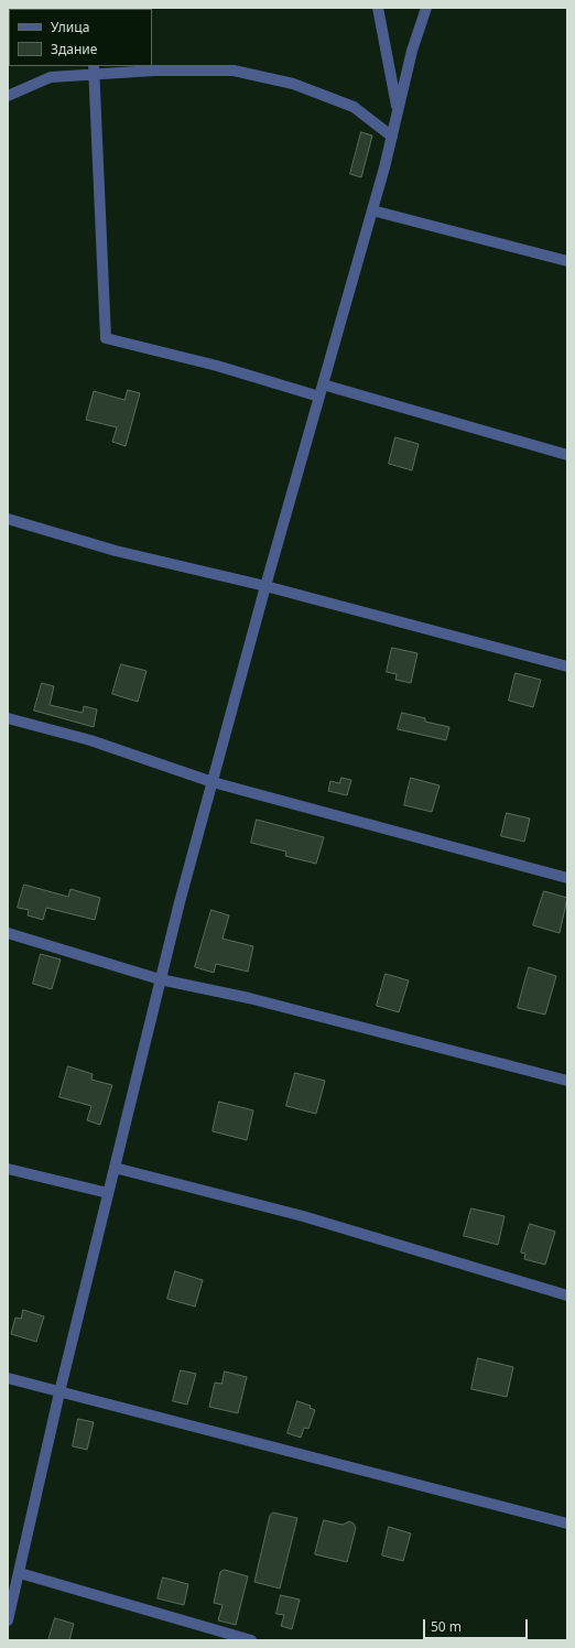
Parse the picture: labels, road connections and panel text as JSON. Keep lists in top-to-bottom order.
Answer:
{
  "legend": ["Улица", "Здание"],
  "scale_bar": "50 m"
}
